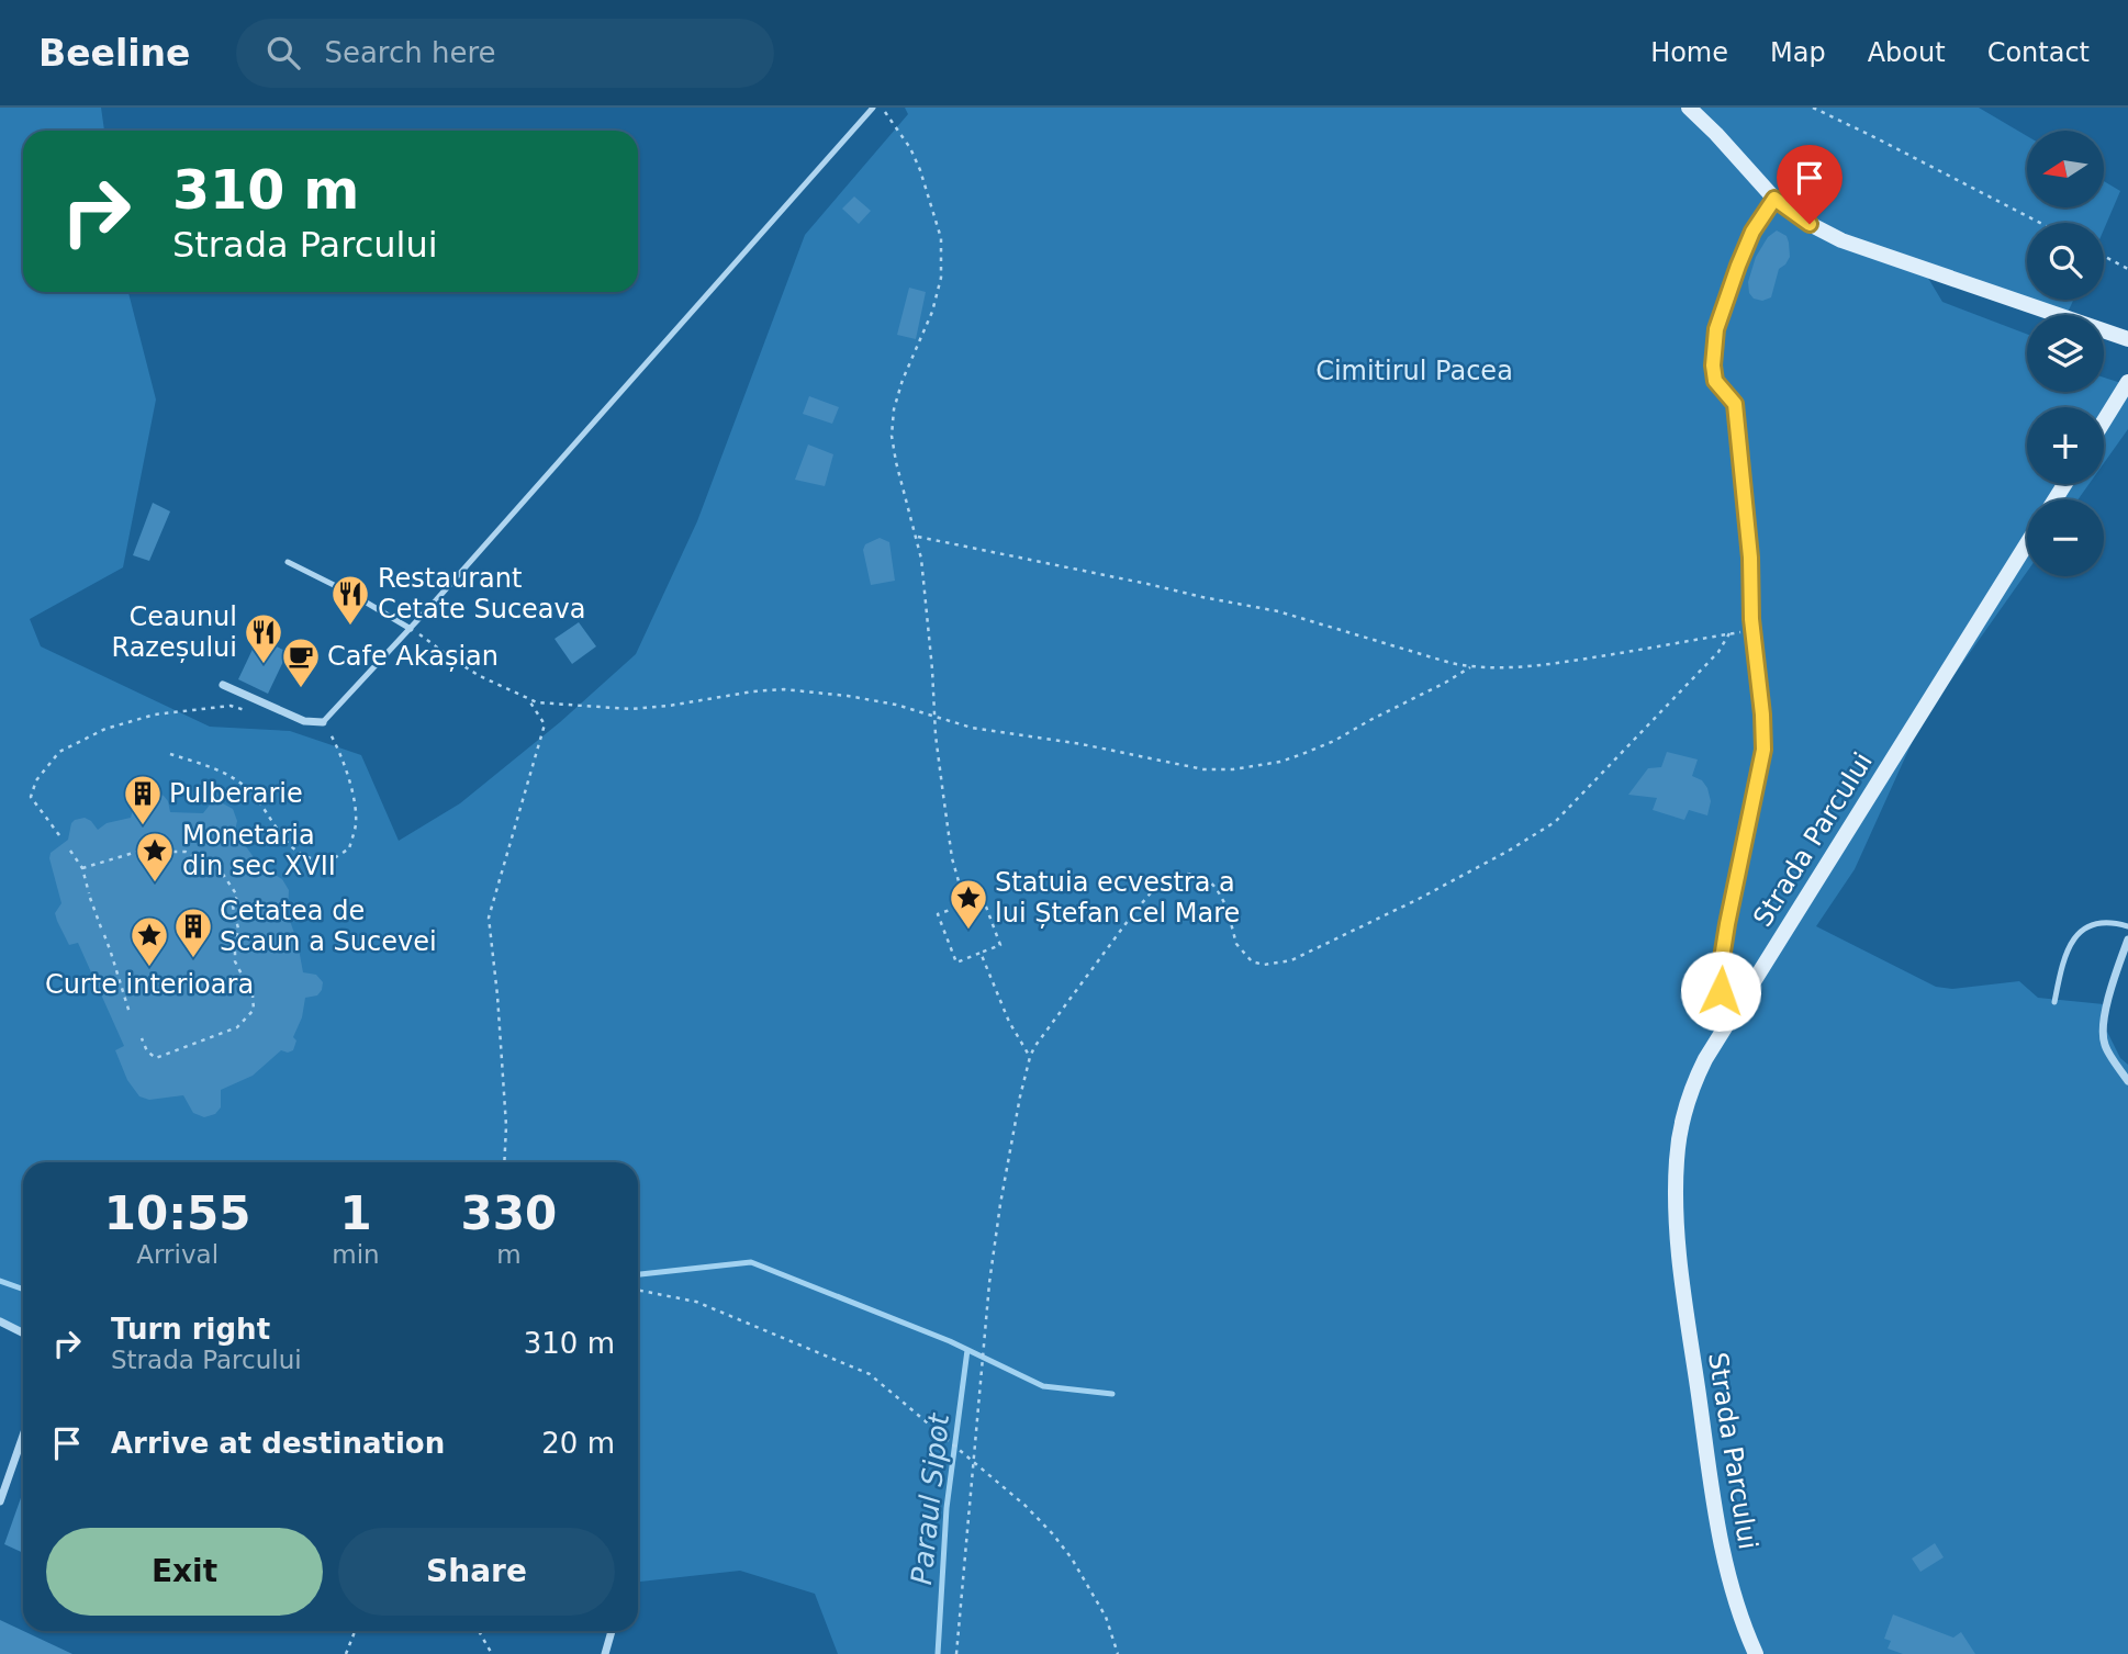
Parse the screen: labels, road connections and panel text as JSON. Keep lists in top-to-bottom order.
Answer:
{
  "streets": {
    "main road": ["Strada Parcului"]
  },
  "water": ["Paraul Sipot"],
  "parks": ["Cimitirul Pacea"],
  "places": {
    "restaurant": ["Restaurant Cetate Suceava", "Ceaunul Razeșului"],
    "cafe": ["Cafe Akașian"],
    "building": ["Pulberarie", "Cetatea de Scaun a Sucevei"],
    "place": ["Monetaria din sec XVII", "Statuia ecvestra a lui Ștefan cel Mare", "Curte interioara"]
  },
  "north": "left",
  "page": {
    "header": "Beeline",
    "search": "Search here",
    "nav": [
      "Home",
      "Map",
      "About",
      "Contact"
    ],
    "map_buttons": ["+", "−"],
    "turn": ["310 m", "Strada Parcului"],
    "eta": [
      "10:55",
      "Arrival",
      "1",
      "min",
      "330",
      "m"
    ],
    "list": [
      {
        "name": "Turn right",
        "note": "Strada Parcului",
        "value": "310 m"
      },
      {
        "name": "Arrive at destination",
        "value": "20 m"
      }
    ],
    "buttons": ["Exit", "Share"]
  }
}
